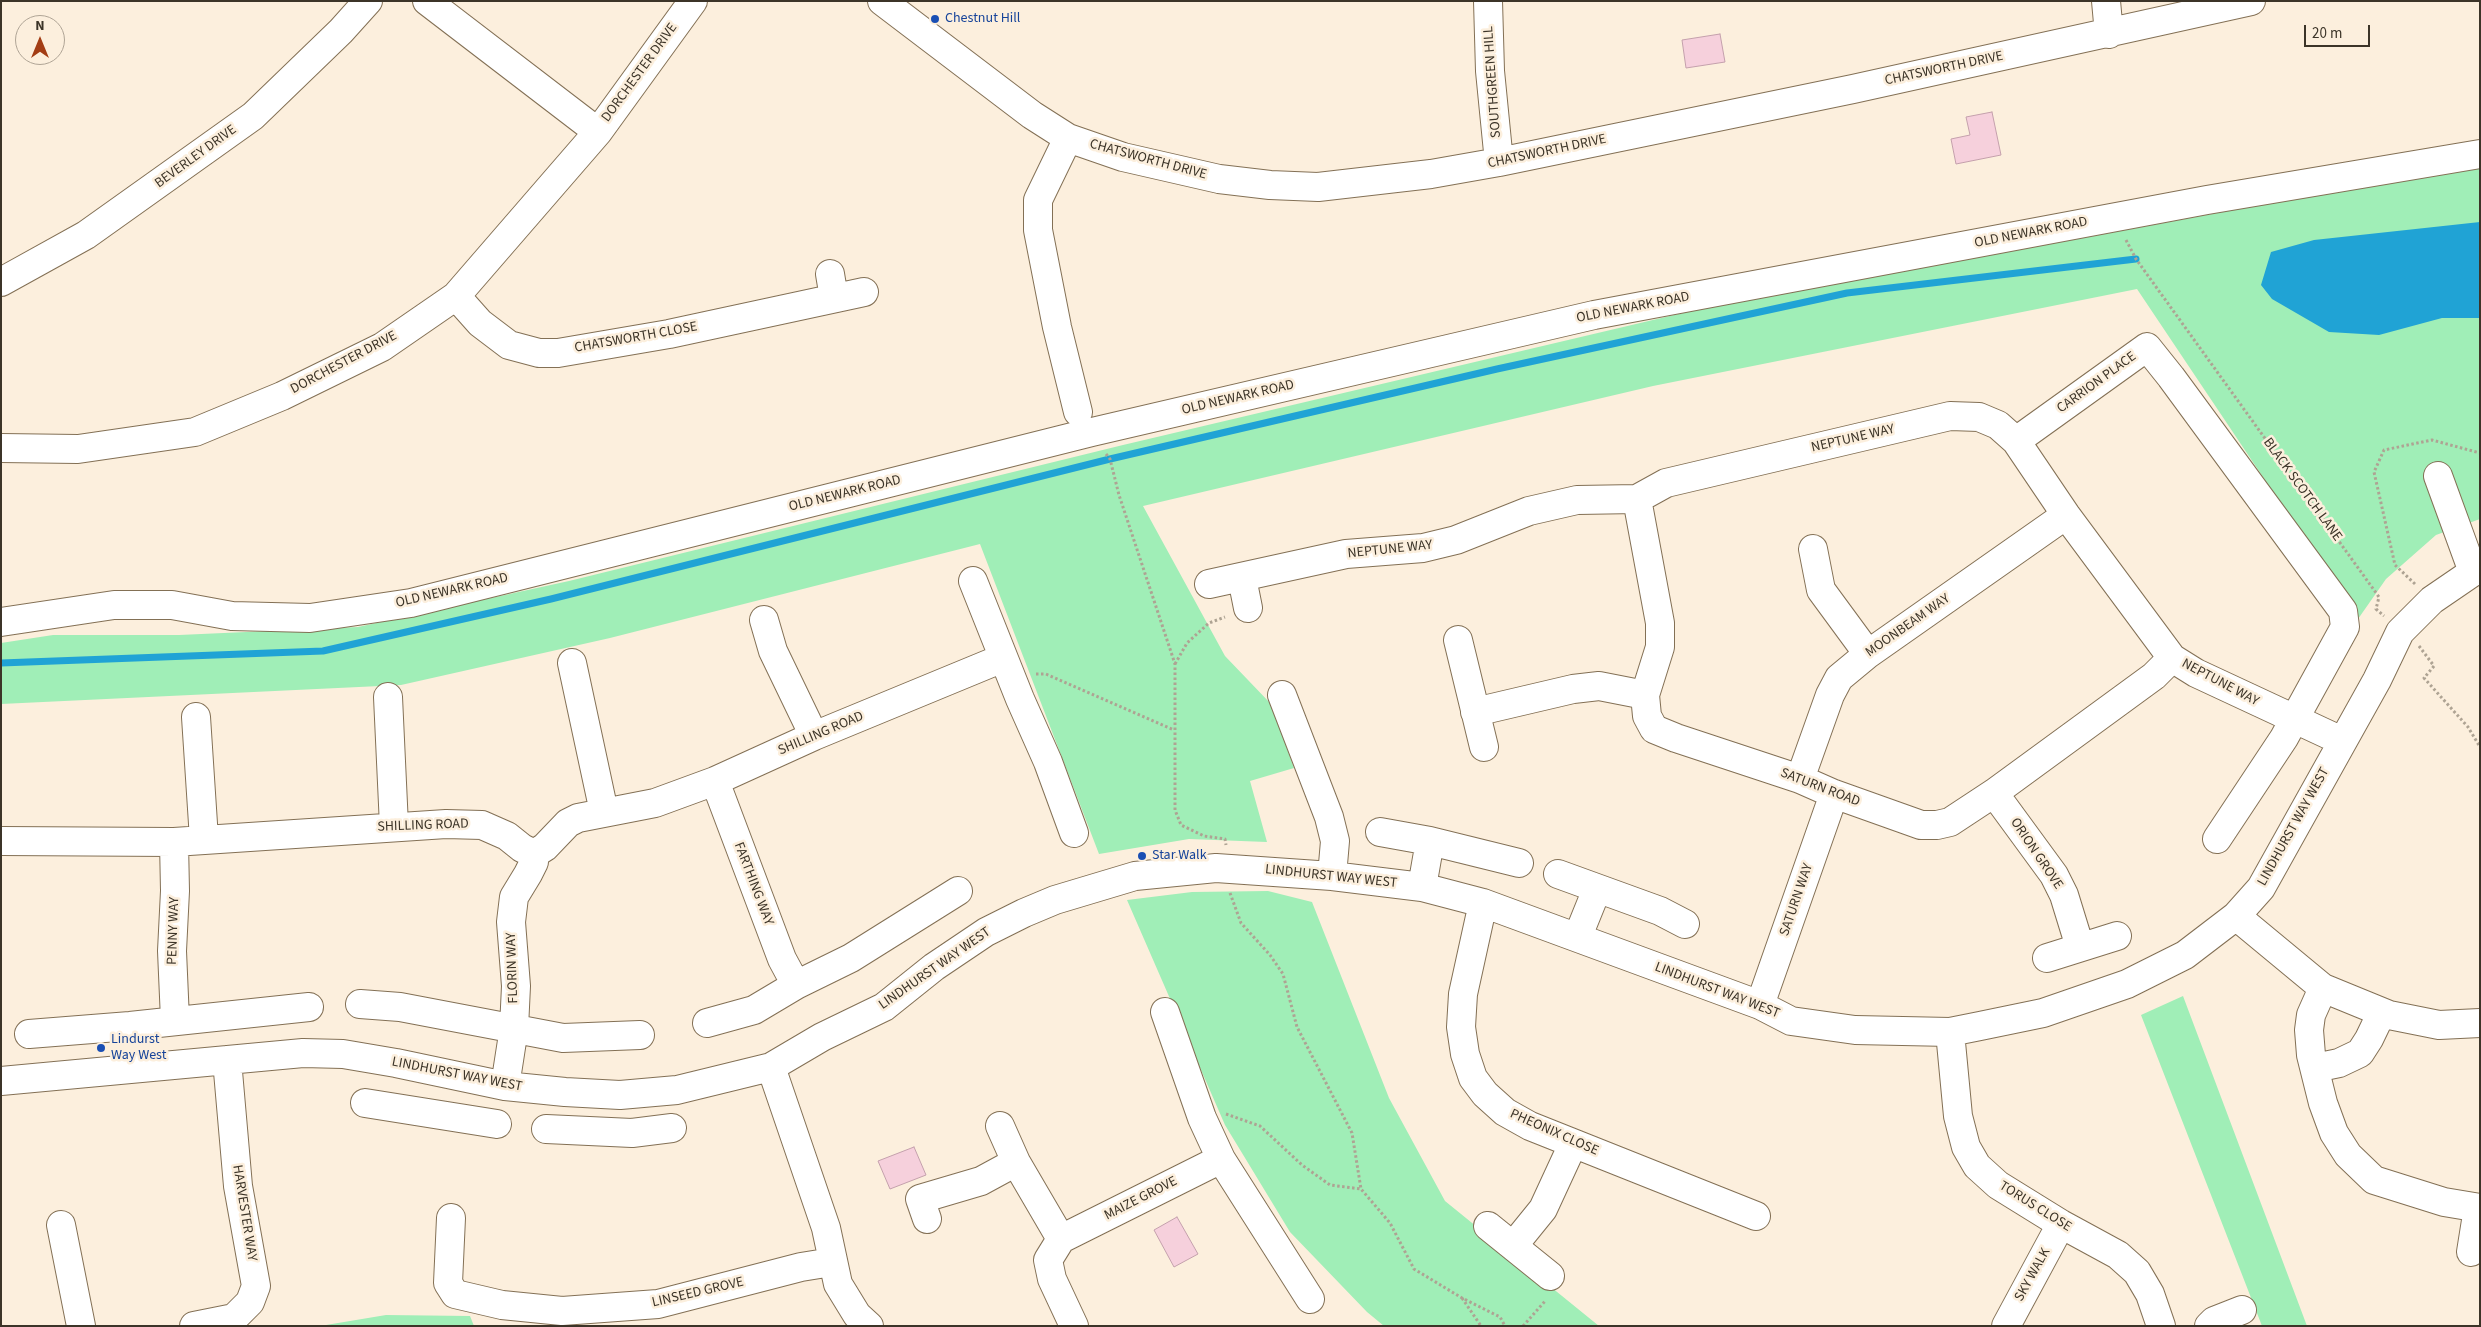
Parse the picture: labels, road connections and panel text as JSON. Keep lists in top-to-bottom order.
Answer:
{
  "streets": {
    "street": [
      "CHATSWORTH DRIVE",
      "DORCHESTER DRIVE",
      "SOUTHGREEN HILL",
      "BEVERLEY DRIVE",
      "OLD NEWARK ROAD",
      "CHATSWORTH CLOSE",
      "CARRION PLACE",
      "NEPTUNE WAY",
      "MOONBEAM WAY",
      "SHILLING ROAD",
      "SATURN ROAD",
      "LINDHURST WAY WEST",
      "ORION GROVE",
      "FARTHING WAY",
      "SATURN WAY",
      "PENNY WAY",
      "FLORIN WAY",
      "PHEONIX CLOSE",
      "MAIZE GROVE",
      "TORUS CLOSE",
      "HARVESTER WAY",
      "SKY WALK",
      "LINSEED GROVE"
    ],
    "path": ["BLACK SCOTCH LANE"]
  },
  "crossings": [
    ["CHATSWORTH DRIVE", "SOUTHGREEN HILL"],
    ["DORCHESTER DRIVE", "CHATSWORTH CLOSE"],
    ["OLD NEWARK ROAD", "BLACK SCOTCH LANE"],
    ["CARRION PLACE", "NEPTUNE WAY"],
    ["NEPTUNE WAY", "MOONBEAM WAY"],
    ["NEPTUNE WAY", "SATURN ROAD"],
    ["NEPTUNE WAY", "LINDHURST WAY WEST"],
    ["BLACK SCOTCH LANE", "LINDHURST WAY WEST"],
    ["MOONBEAM WAY", "SATURN ROAD"],
    ["SHILLING ROAD", "FARTHING WAY"],
    ["SHILLING ROAD", "PENNY WAY"],
    ["SHILLING ROAD", "FLORIN WAY"],
    ["SATURN ROAD", "ORION GROVE"],
    ["SATURN ROAD", "SATURN WAY"],
    ["LINDHURST WAY WEST", "SATURN WAY"],
    ["LINDHURST WAY WEST", "FLORIN WAY"],
    ["LINDHURST WAY WEST", "PHEONIX CLOSE"],
    ["LINDHURST WAY WEST", "TORUS CLOSE"],
    ["LINDHURST WAY WEST", "HARVESTER WAY"],
    ["TORUS CLOSE", "SKY WALK"]
  ],
  "places": ["Chestnut Hill", "Star Walk", "Lindurst Way West"],
  "scale_bar": "20 m",
  "north": "top"
}
